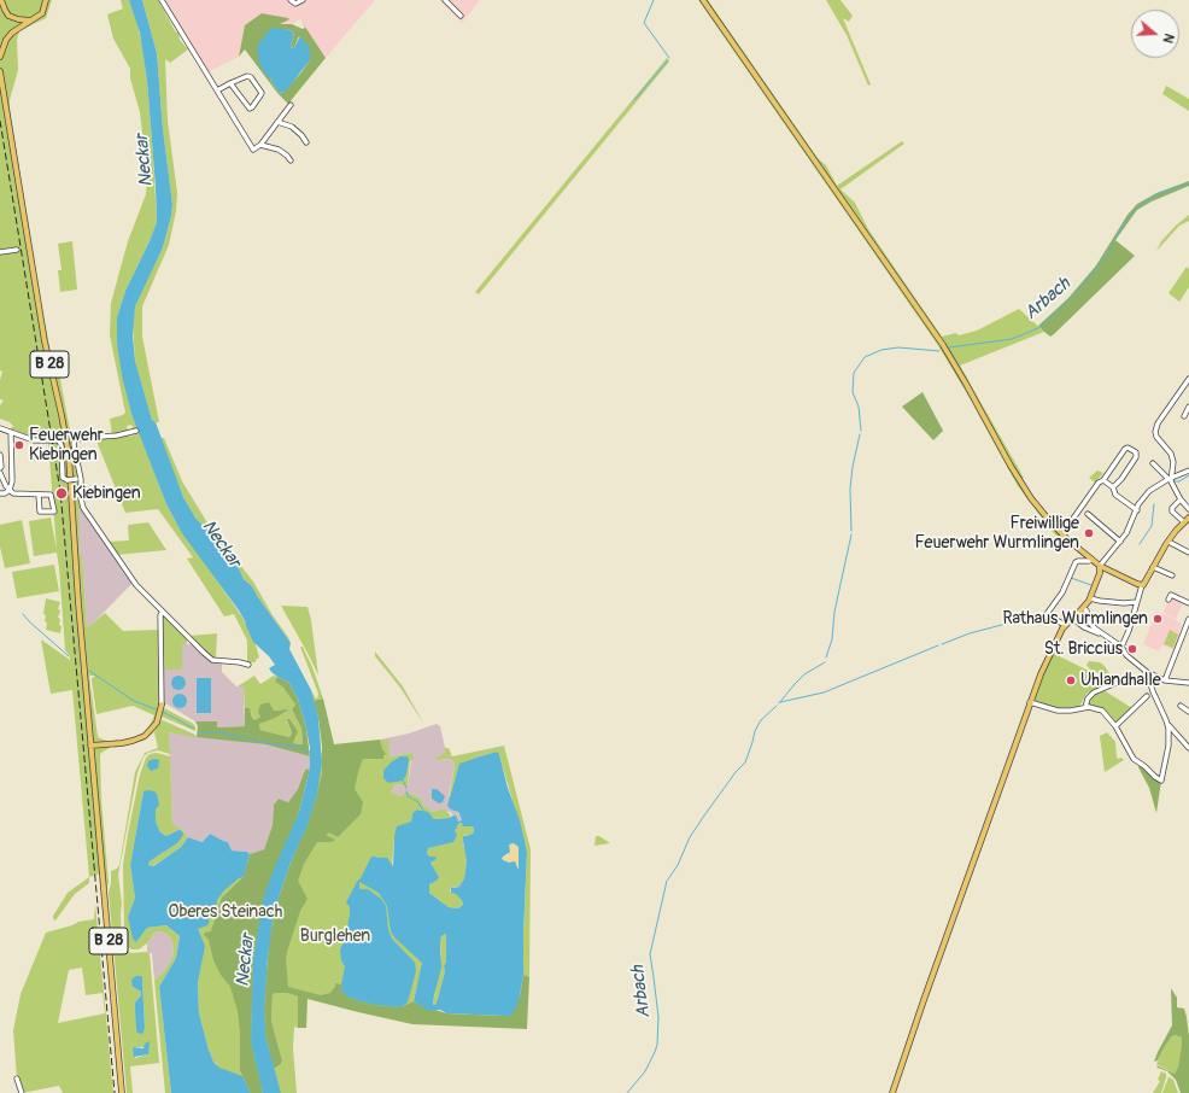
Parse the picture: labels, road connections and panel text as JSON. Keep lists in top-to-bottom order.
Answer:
{
  "streets": {
    "main road": ["B 28"]
  },
  "water": ["Neckar", "Arbach"],
  "parks": ["Oberes Steinach", "Burglehen"],
  "places": [
    "Feuerwehr Kiebingen",
    "Kiebingen",
    "Freiwillige Feuerwehr Wurmlingen",
    "Rathaus Wurmlingen",
    "St. Briccius",
    "Uhlandhalle"
  ],
  "north": "right"
}
